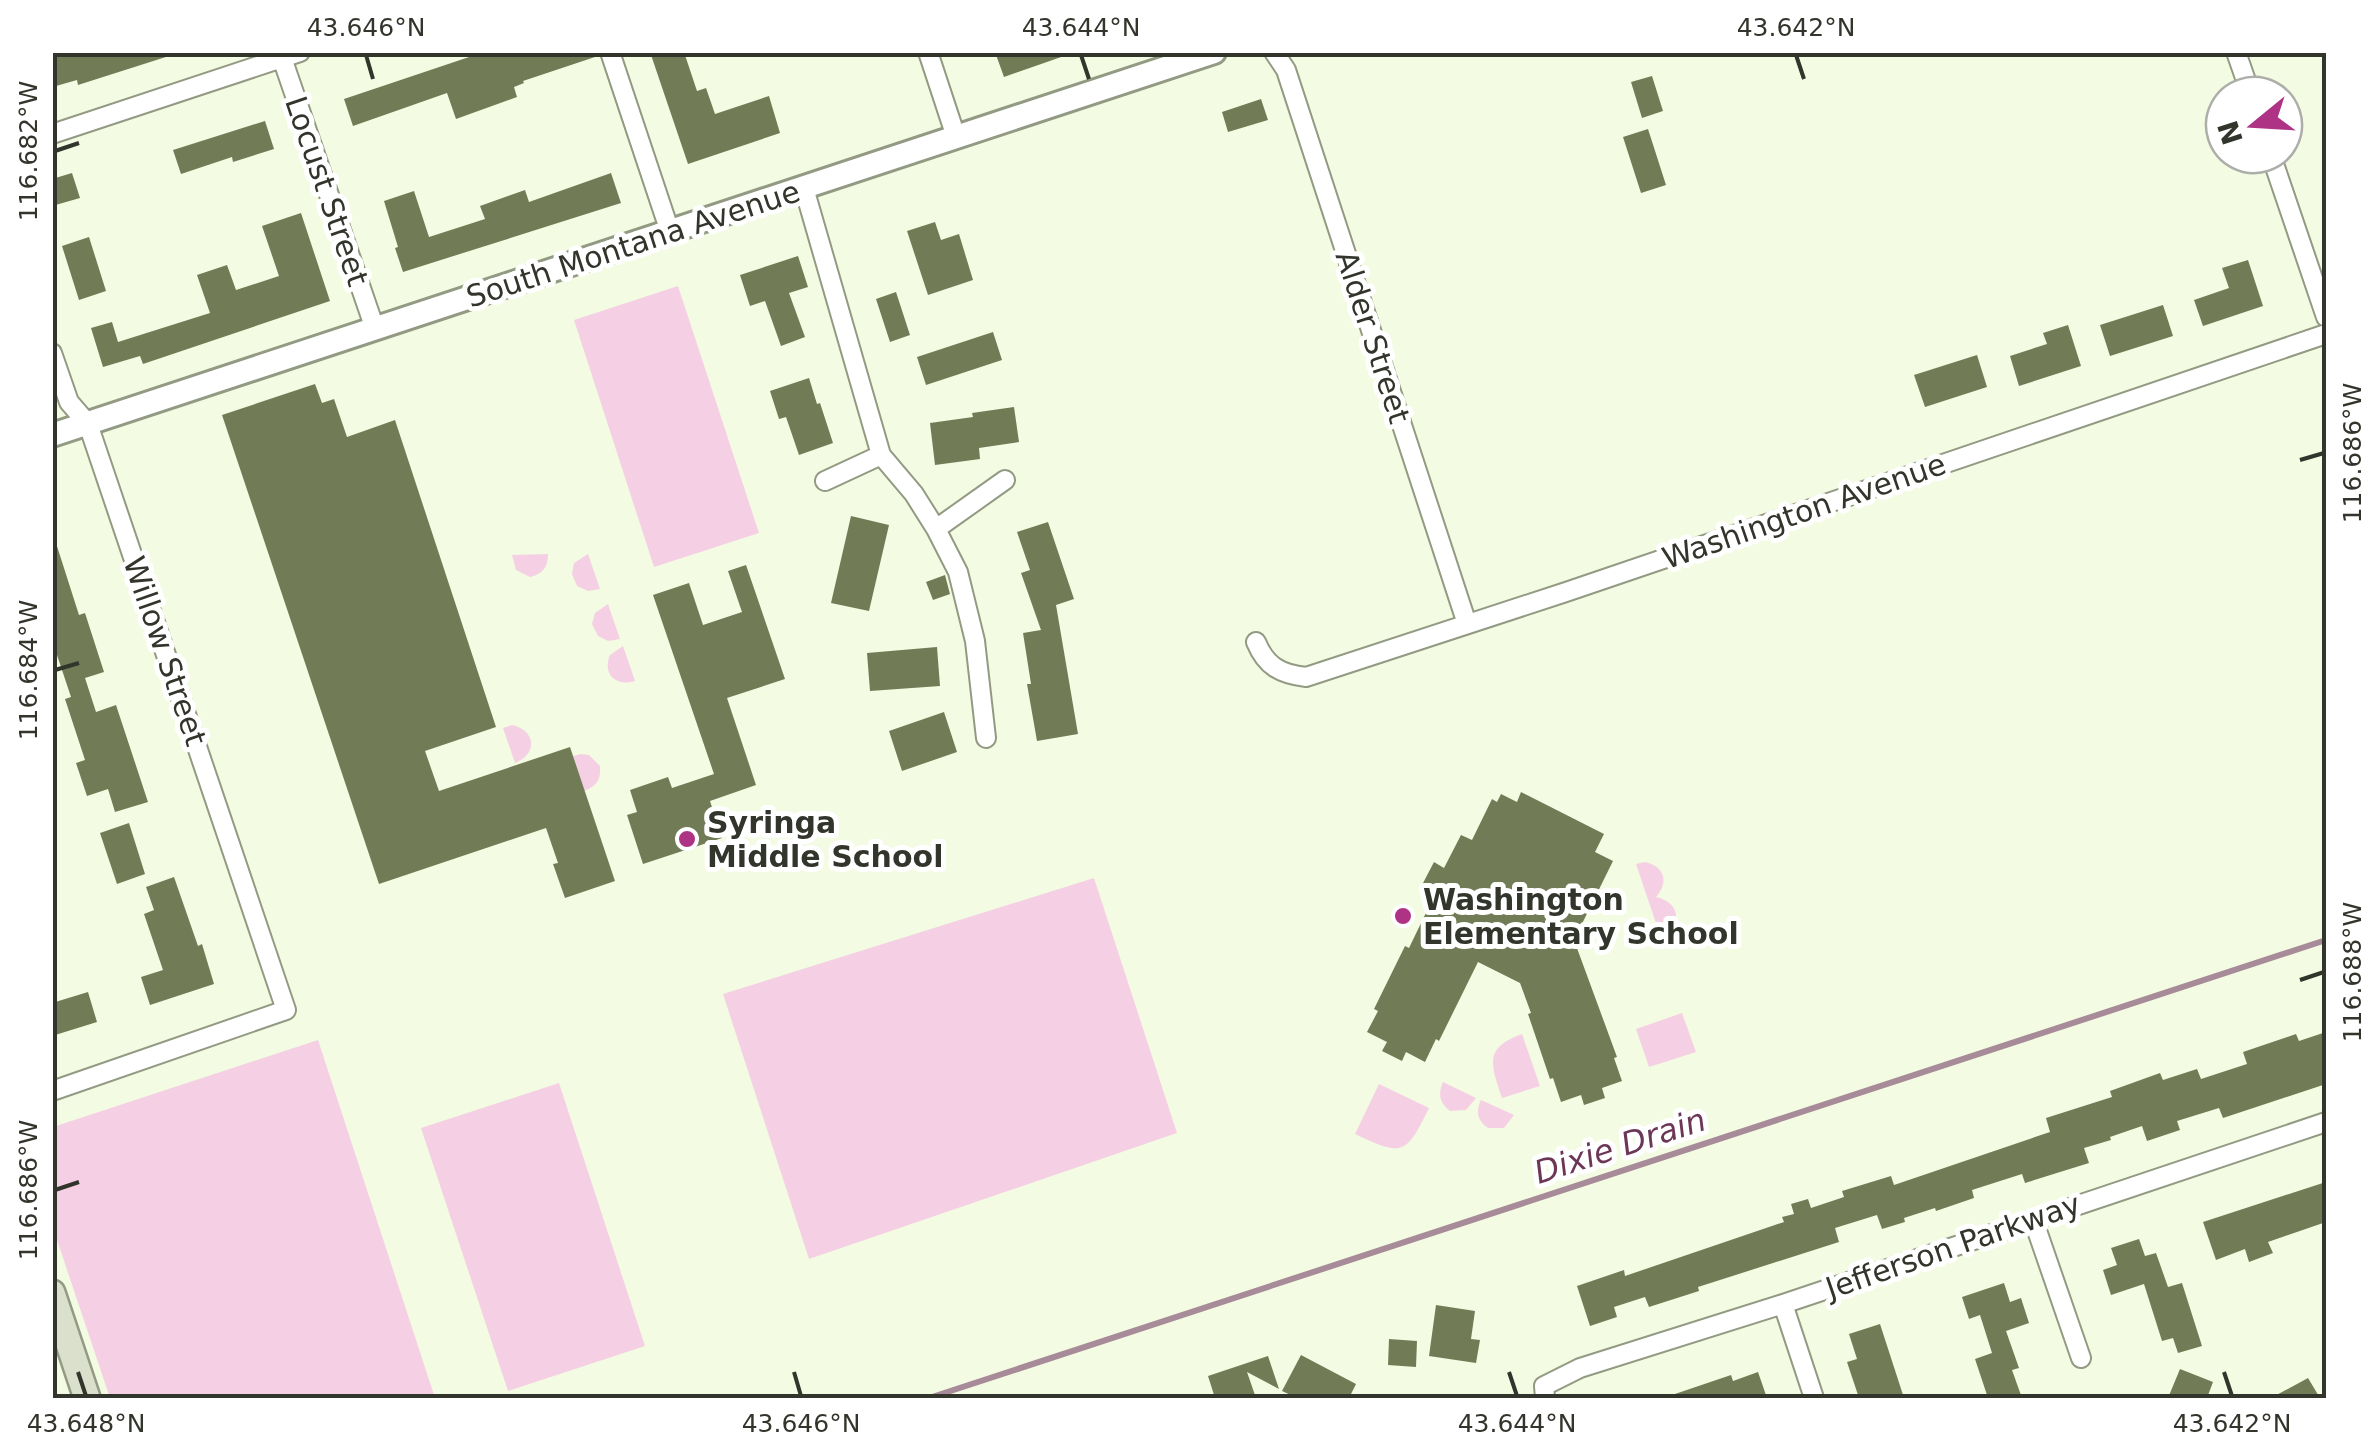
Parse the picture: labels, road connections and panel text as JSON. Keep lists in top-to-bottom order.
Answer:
{
  "streets": {
    "street": [
      "Locust Street",
      "South Montana Avenue",
      "Alder Street",
      "Washington Avenue",
      "Willow Street",
      "Jefferson Parkway"
    ]
  },
  "crossings": [
    ["Locust Street", "South Montana Avenue"],
    ["South Montana Avenue", "Willow Street"],
    ["Alder Street", "Washington Avenue"]
  ],
  "water": ["Dixie Drain"],
  "places": ["Syringa Middle School", "Washington Elementary School"],
  "north": "left",
  "coordinates": [
    "43.646°N",
    "43.644°N",
    "43.642°N",
    "116.682°W",
    "116.686°W",
    "116.684°W",
    "116.688°W",
    "43.648°N"
  ]
}
